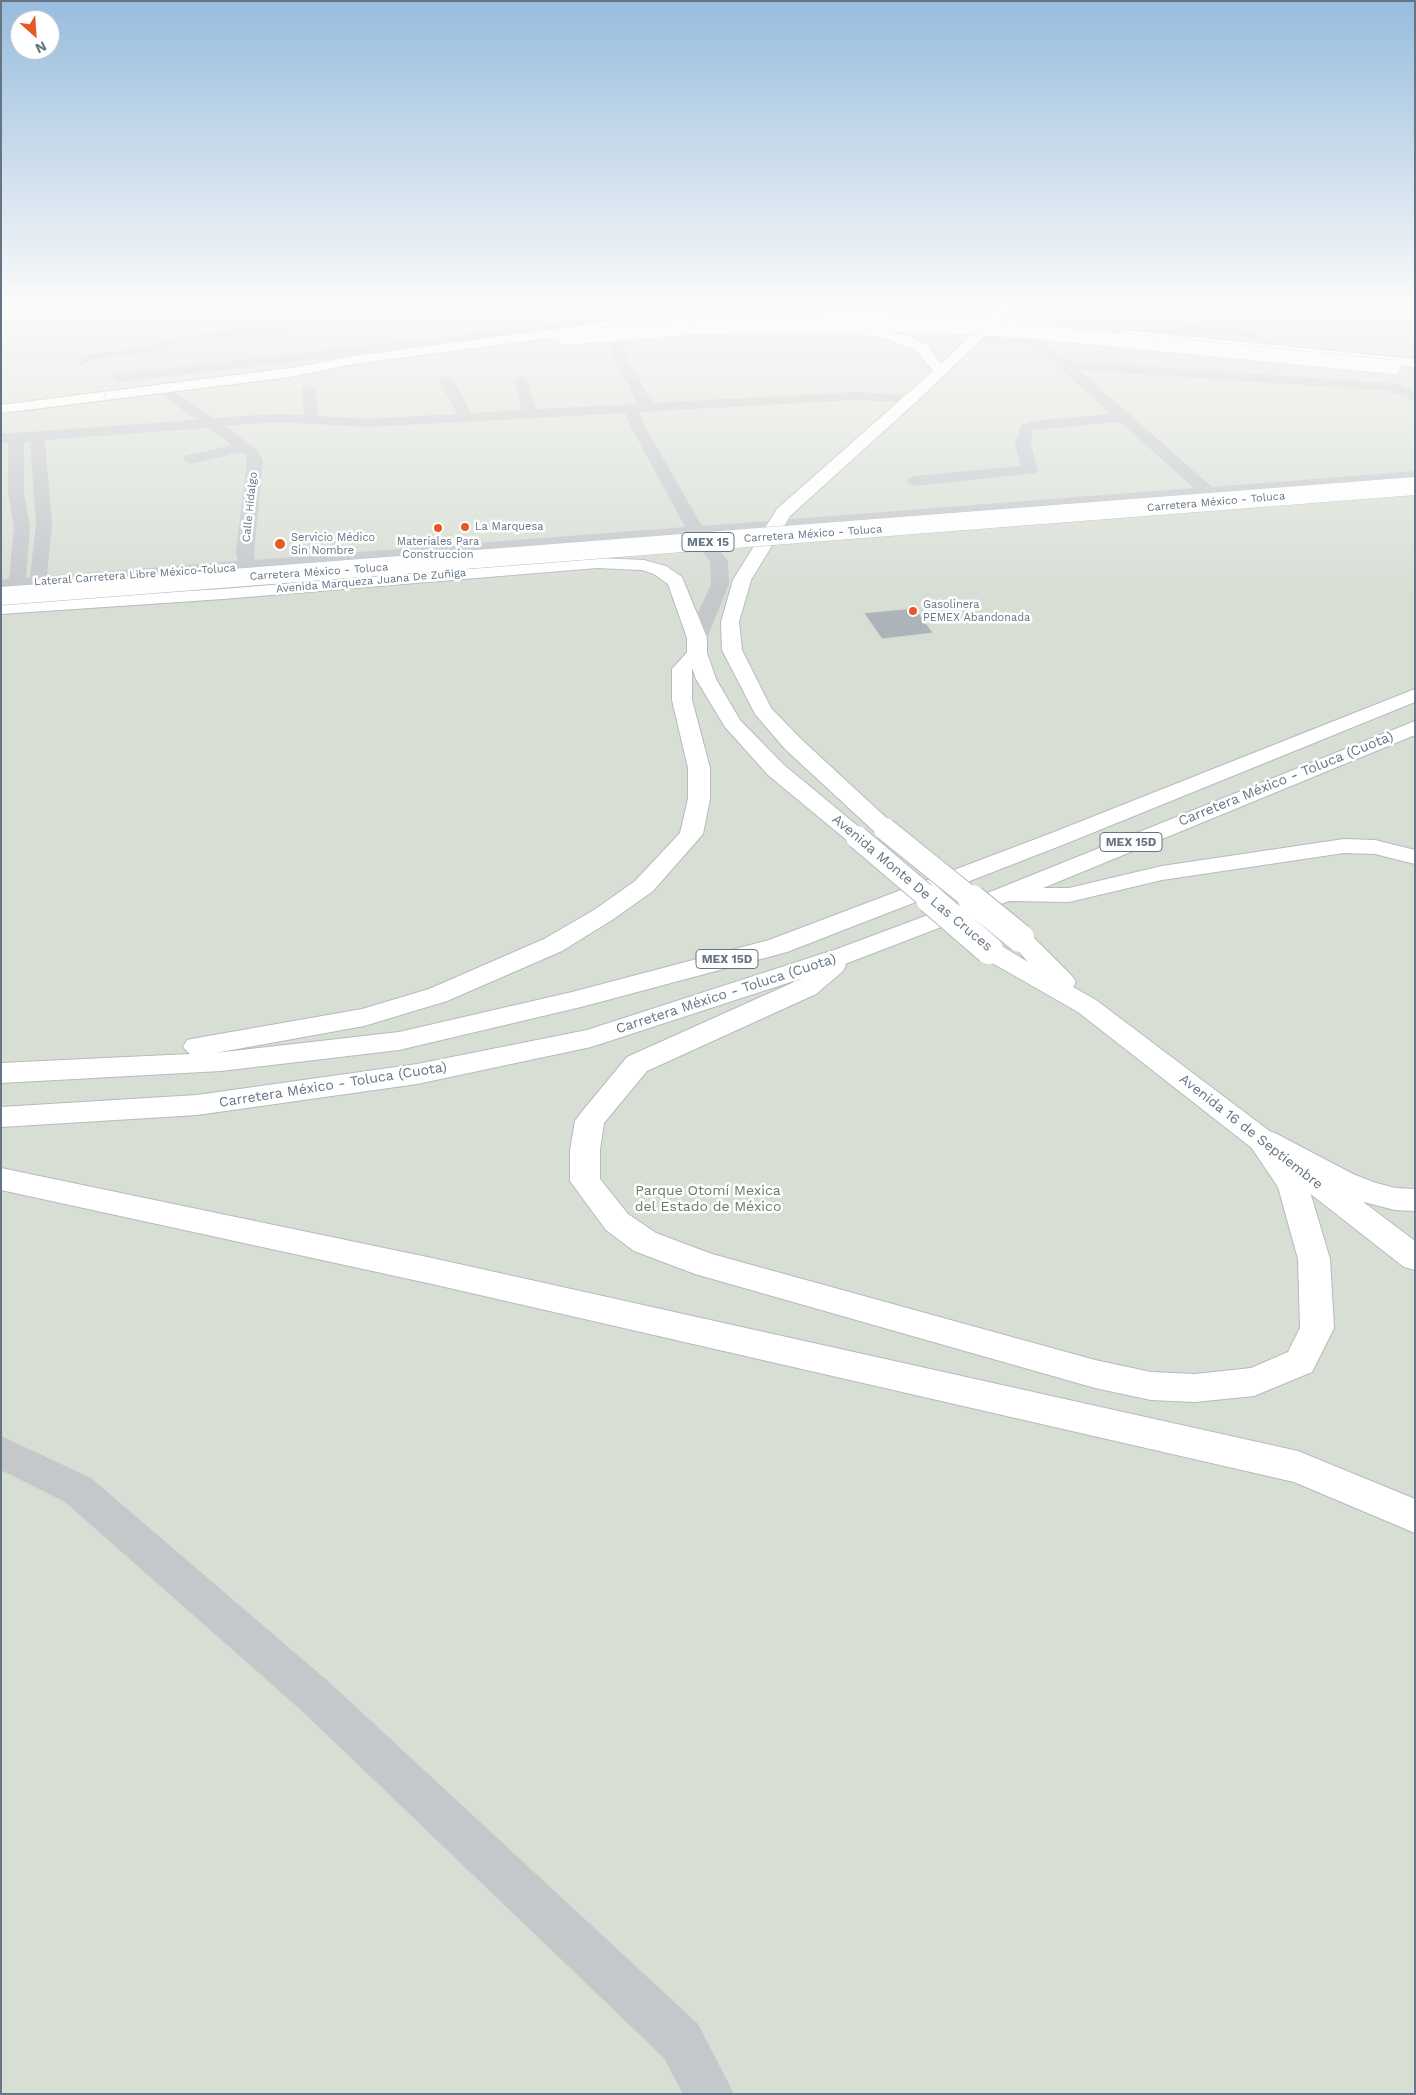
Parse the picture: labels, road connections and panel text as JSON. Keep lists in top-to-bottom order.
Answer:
{
  "streets": {
    "main road": [
      "Carretera México - Toluca",
      "MEX 15",
      "Avenida Marqueza Juana De Zuñiga",
      "Carretera México - Toluca (Cuota)",
      "MEX 15D",
      "Avenida Monte De Las Cruces",
      "Avenida 16 de Septiembre"
    ],
    "street": ["Calle Hidalgo", "Lateral Carretera Libre México-Toluca"]
  },
  "crossings": [
    ["Calle Hidalgo", "Lateral Carretera Libre México-Toluca"],
    ["Avenida Marqueza Juana De Zuñiga", "Avenida Monte De Las Cruces"],
    ["Avenida Monte De Las Cruces", "Avenida 16 de Septiembre"]
  ],
  "parks": ["Parque Otomí Mexica del Estado de México"],
  "places": [
    "La Marquesa",
    "Materiales Para Construccion",
    "Servicio Médico Sin Nombre",
    "Gasolinera PEMEX Abandonada"
  ],
  "north": "bottom right"
}
